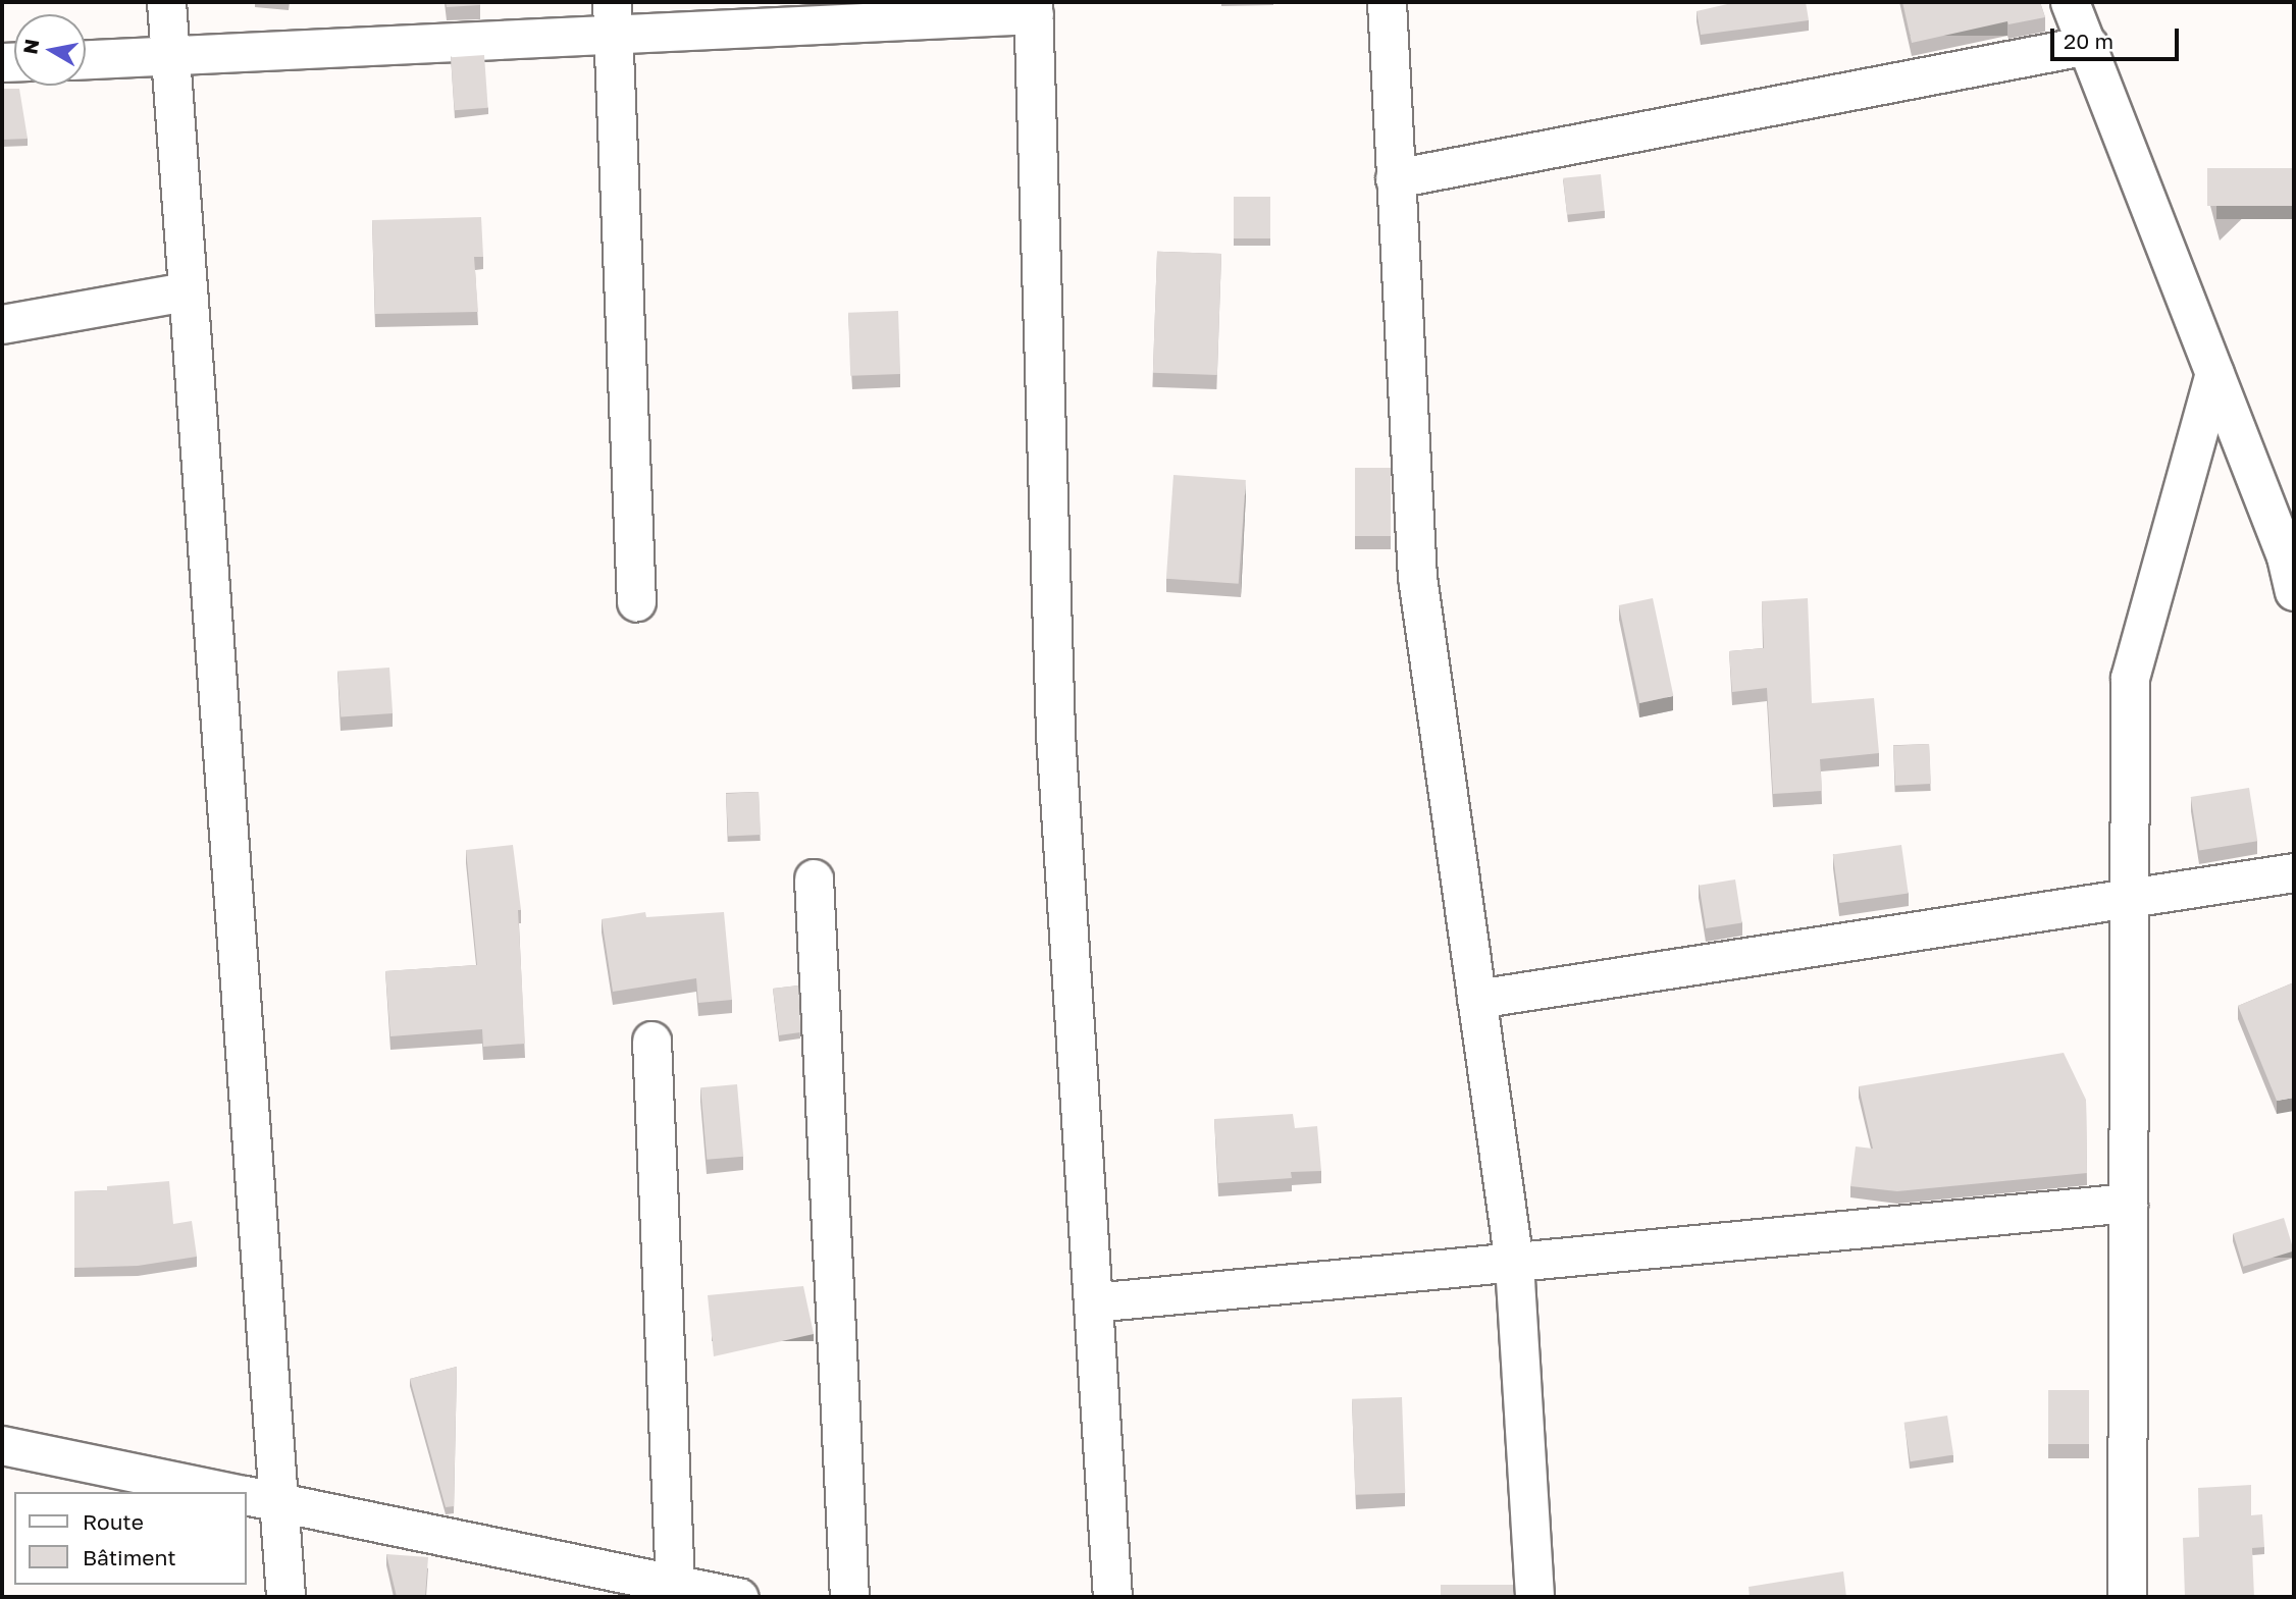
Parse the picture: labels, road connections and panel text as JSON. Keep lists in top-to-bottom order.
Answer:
{
  "legend": ["Route", "Bâtiment"],
  "scale_bar": "20 m",
  "north": "left"
}
